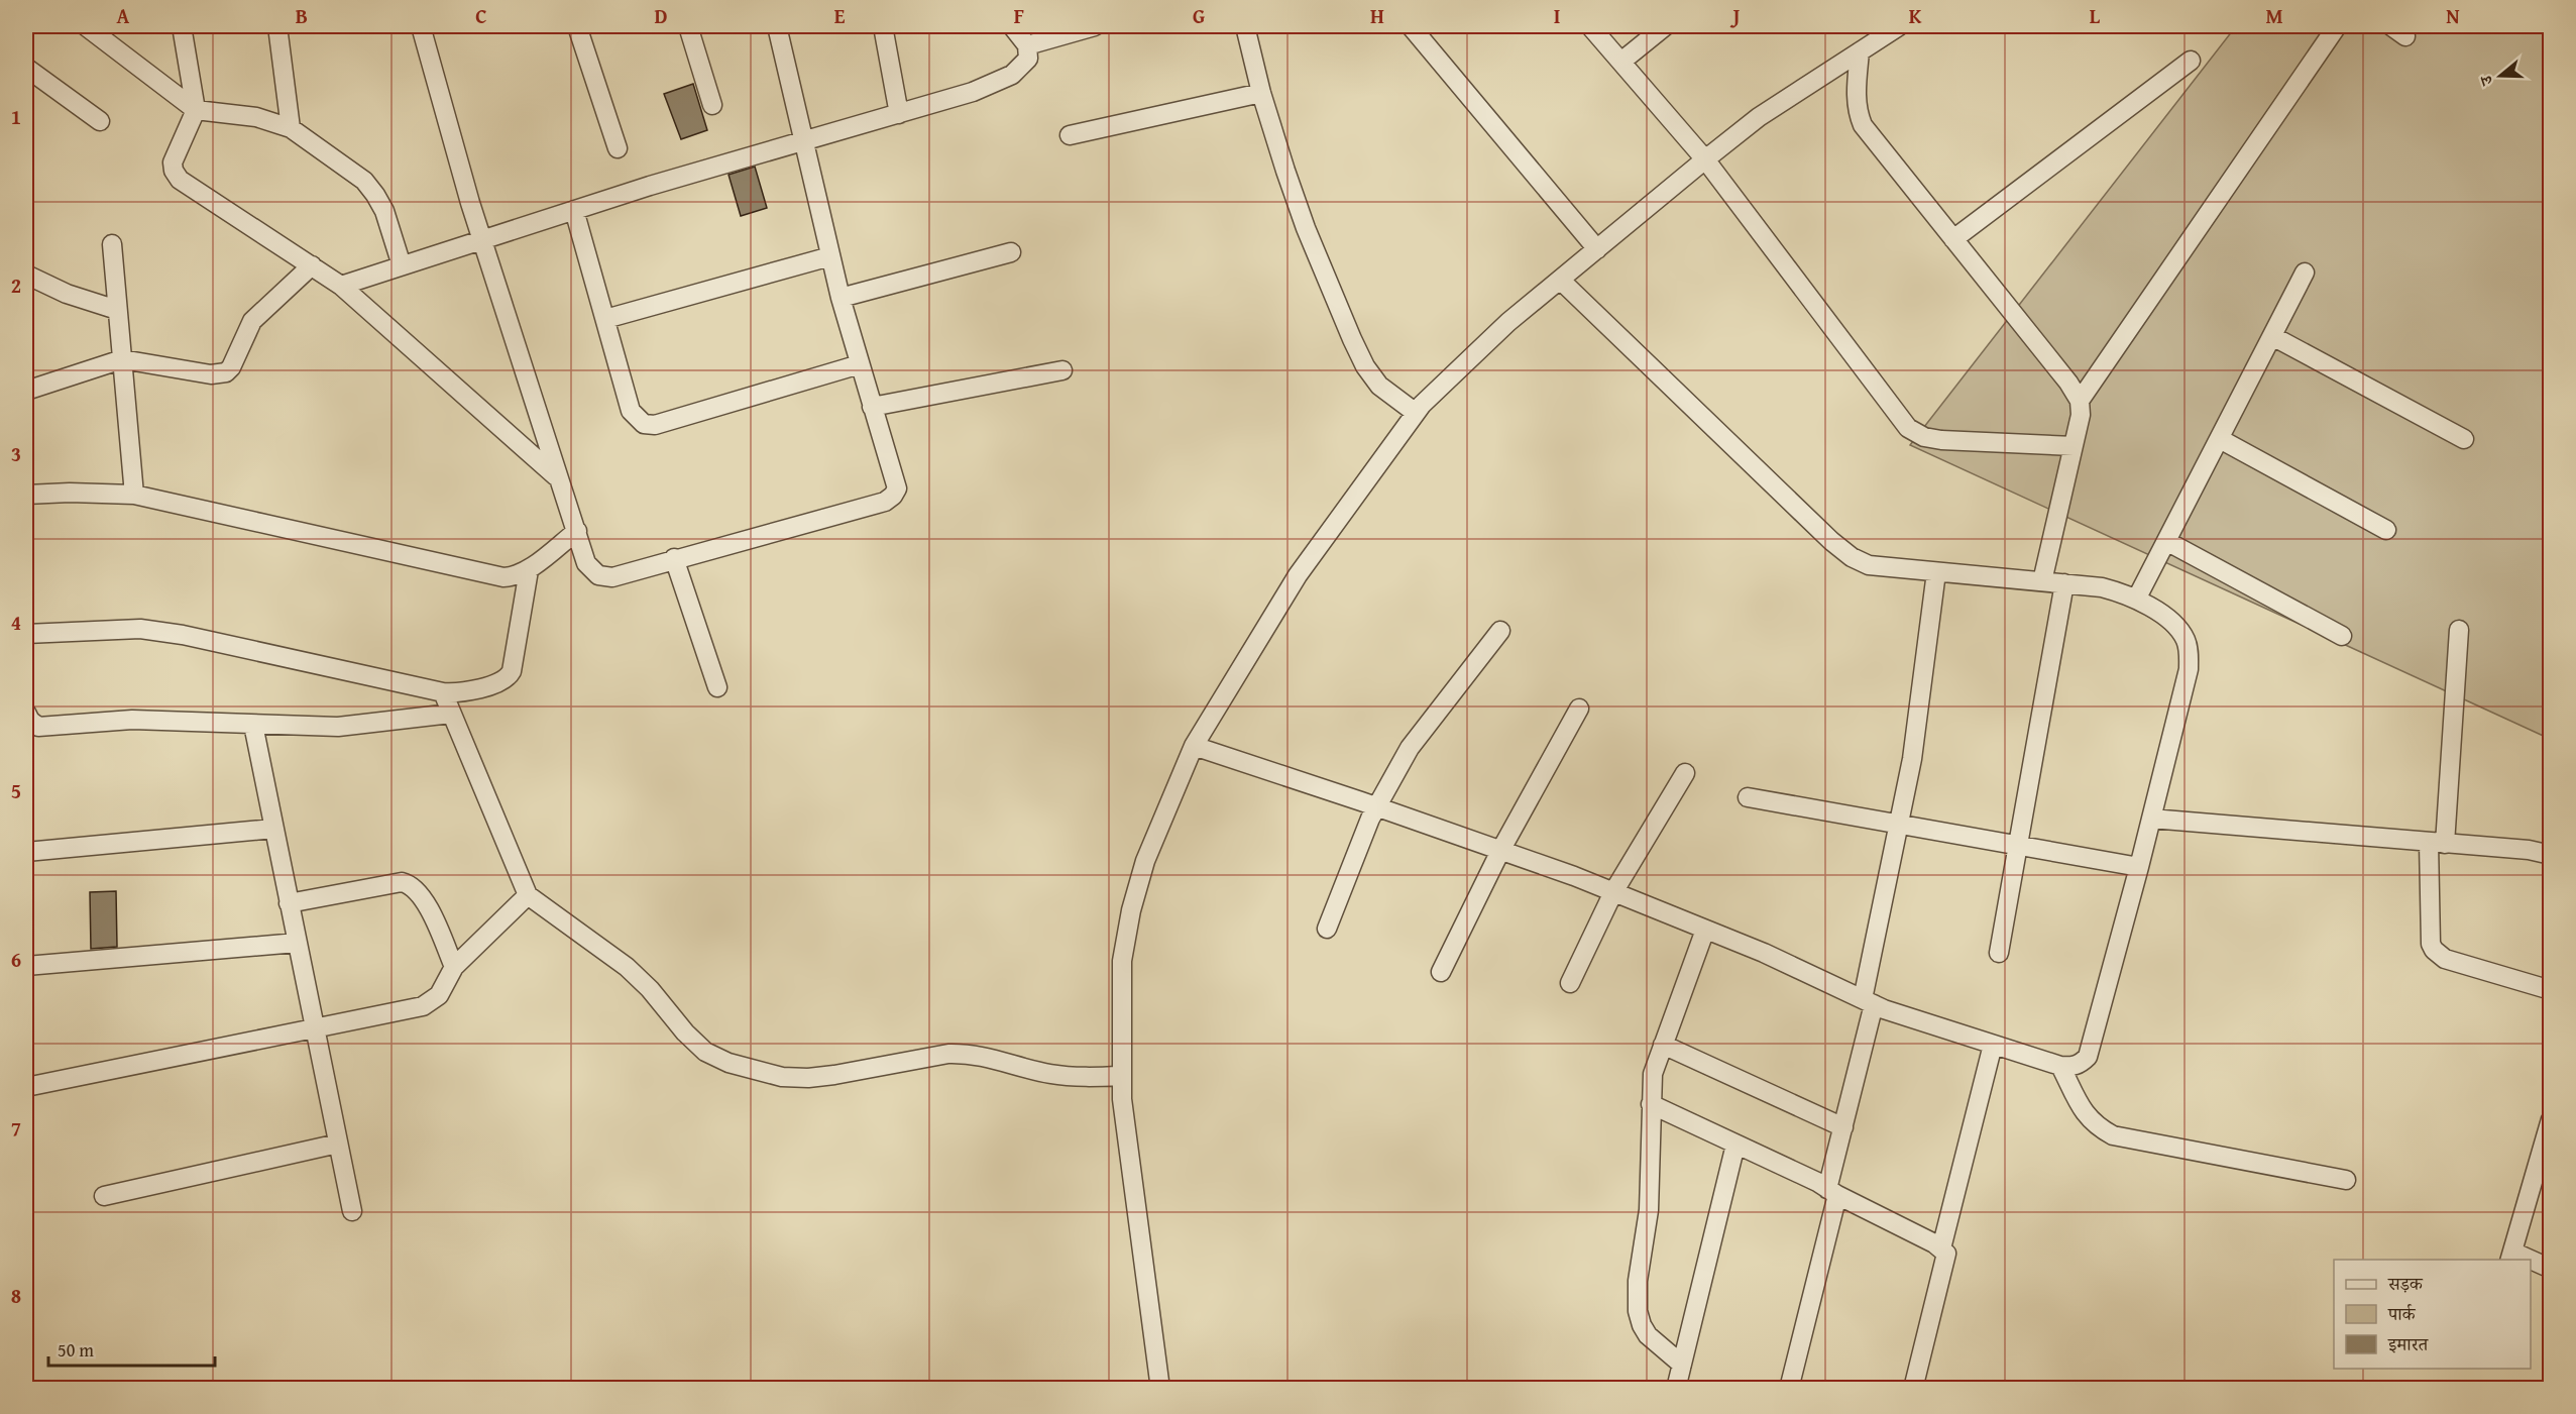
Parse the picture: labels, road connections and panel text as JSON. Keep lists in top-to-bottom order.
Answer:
{
  "legend": ["सड़क", "पार्क", "इमारत"],
  "scale_bar": "50 m",
  "north": "left",
  "grid": {
    "columns": [
      "A",
      "B",
      "C",
      "D",
      "E",
      "F",
      "G",
      "H",
      "I",
      "J",
      "K",
      "L",
      "M",
      "N"
    ],
    "rows": [
      "1",
      "2",
      "3",
      "4",
      "5",
      "6",
      "7",
      "8"
    ]
  }
}
